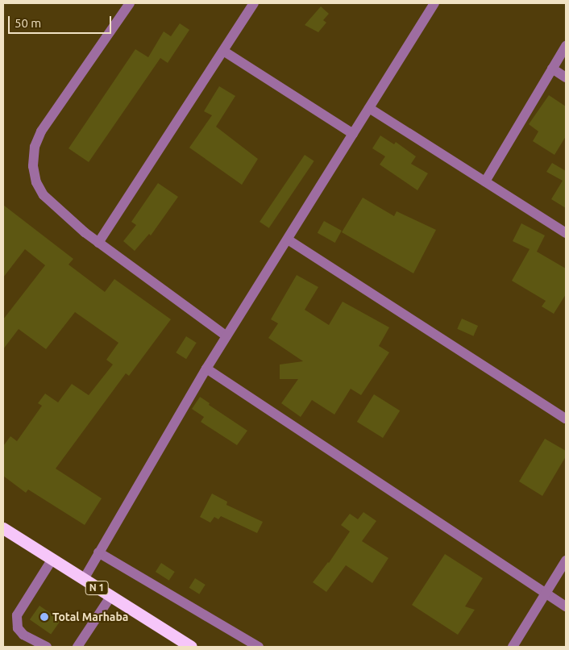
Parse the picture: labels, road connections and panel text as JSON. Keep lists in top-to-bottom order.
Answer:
{
  "streets": {
    "highway": ["N 1"]
  },
  "places": ["Total Marhaba"],
  "scale_bar": "50 m"
}
